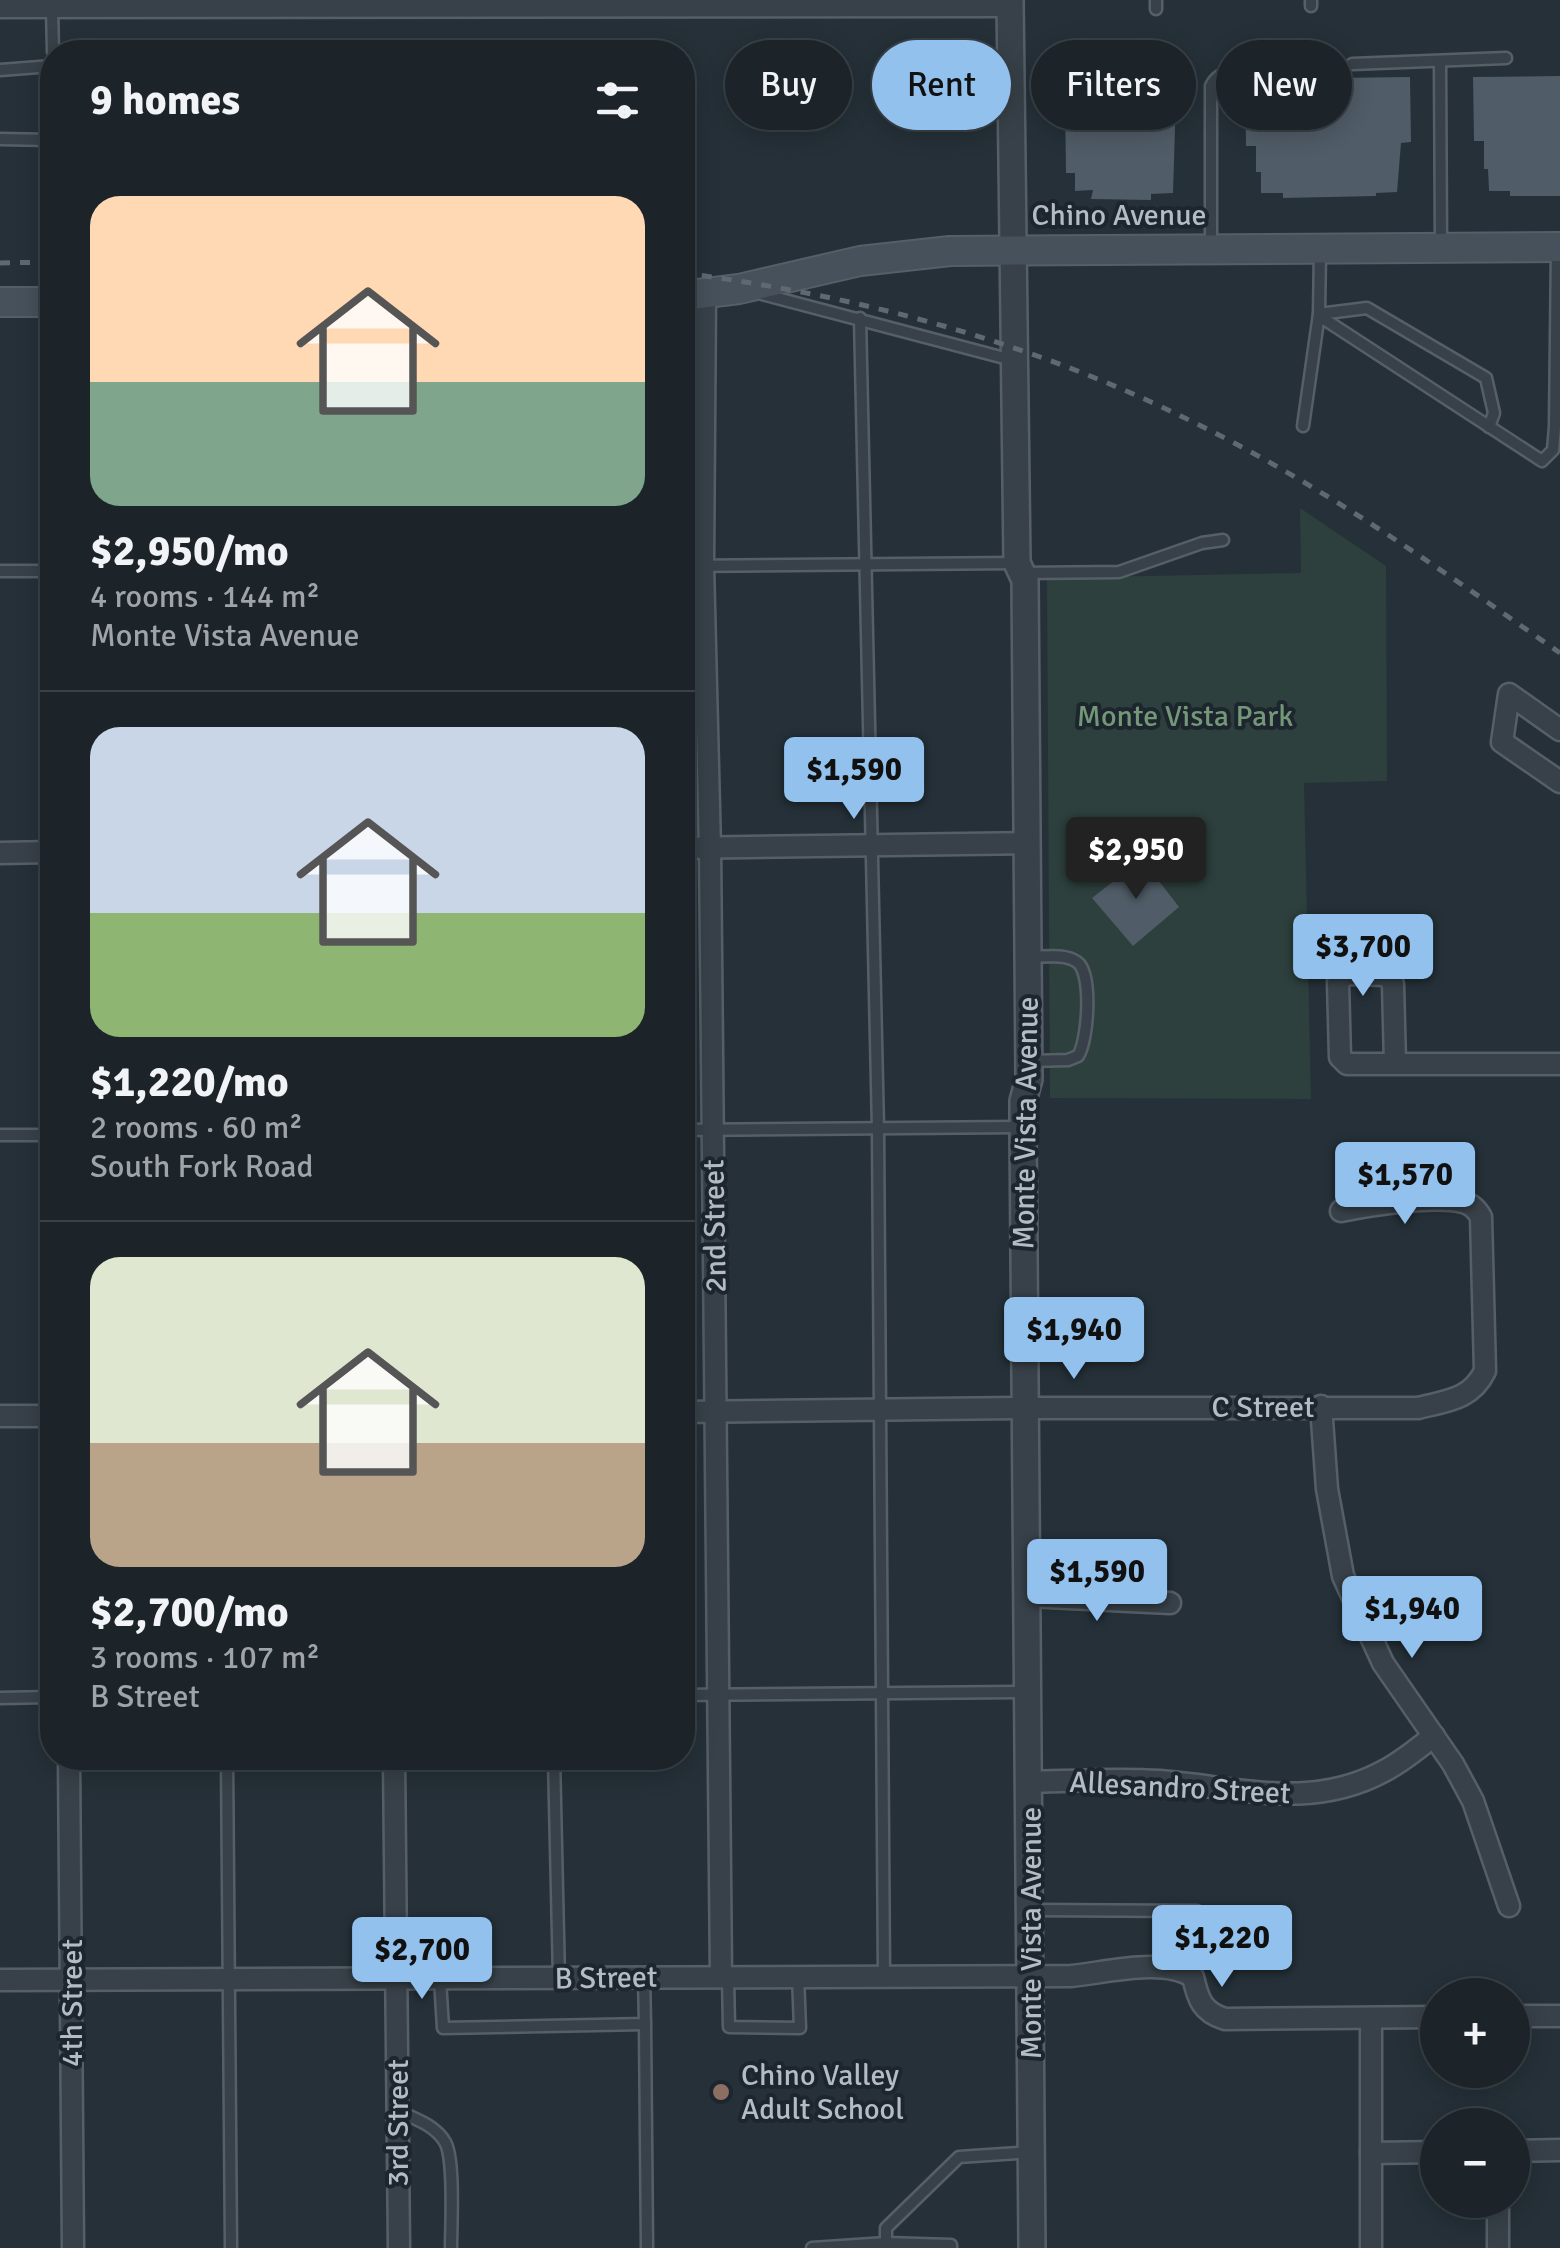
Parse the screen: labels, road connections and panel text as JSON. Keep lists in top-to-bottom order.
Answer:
{
  "streets": {
    "main road": ["Chino Avenue"],
    "street": [
      "Monte Vista Avenue",
      "2nd Street",
      "C Street",
      "Allesandro Street",
      "B Street",
      "4th Street",
      "3rd Street"
    ]
  },
  "crossings": [
    ["Chino Avenue", "Monte Vista Avenue"],
    ["Monte Vista Avenue", "C Street"],
    ["Monte Vista Avenue", "Allesandro Street"],
    ["Monte Vista Avenue", "B Street"],
    ["2nd Street", "C Street"],
    ["2nd Street", "B Street"],
    ["B Street", "4th Street"],
    ["B Street", "3rd Street"]
  ],
  "parks": ["Monte Vista Park"],
  "places": ["Chino Valley Adult School"],
  "page": {
    "chip": [
      "Buy",
      "Rent",
      "Filters",
      "New"
    ],
    "heading": "9 homes",
    "list": [
      {
        "name": "$2,950/mo",
        "note": "4 rooms · 144 m² · Monte Vista Avenue"
      },
      {
        "name": "$1,220/mo",
        "note": "2 rooms · 60 m² · South Fork Road"
      },
      {
        "name": "$2,700/mo",
        "note": "3 rooms · 107 m² · B Street"
      }
    ],
    "price": [
      "$1,590",
      "$2,950",
      "$3,700",
      "$1,570",
      "$1,940",
      "$1,590",
      "$1,940",
      "$1,220",
      "$2,700"
    ],
    "map_buttons": ["+", "−"]
  }
}
